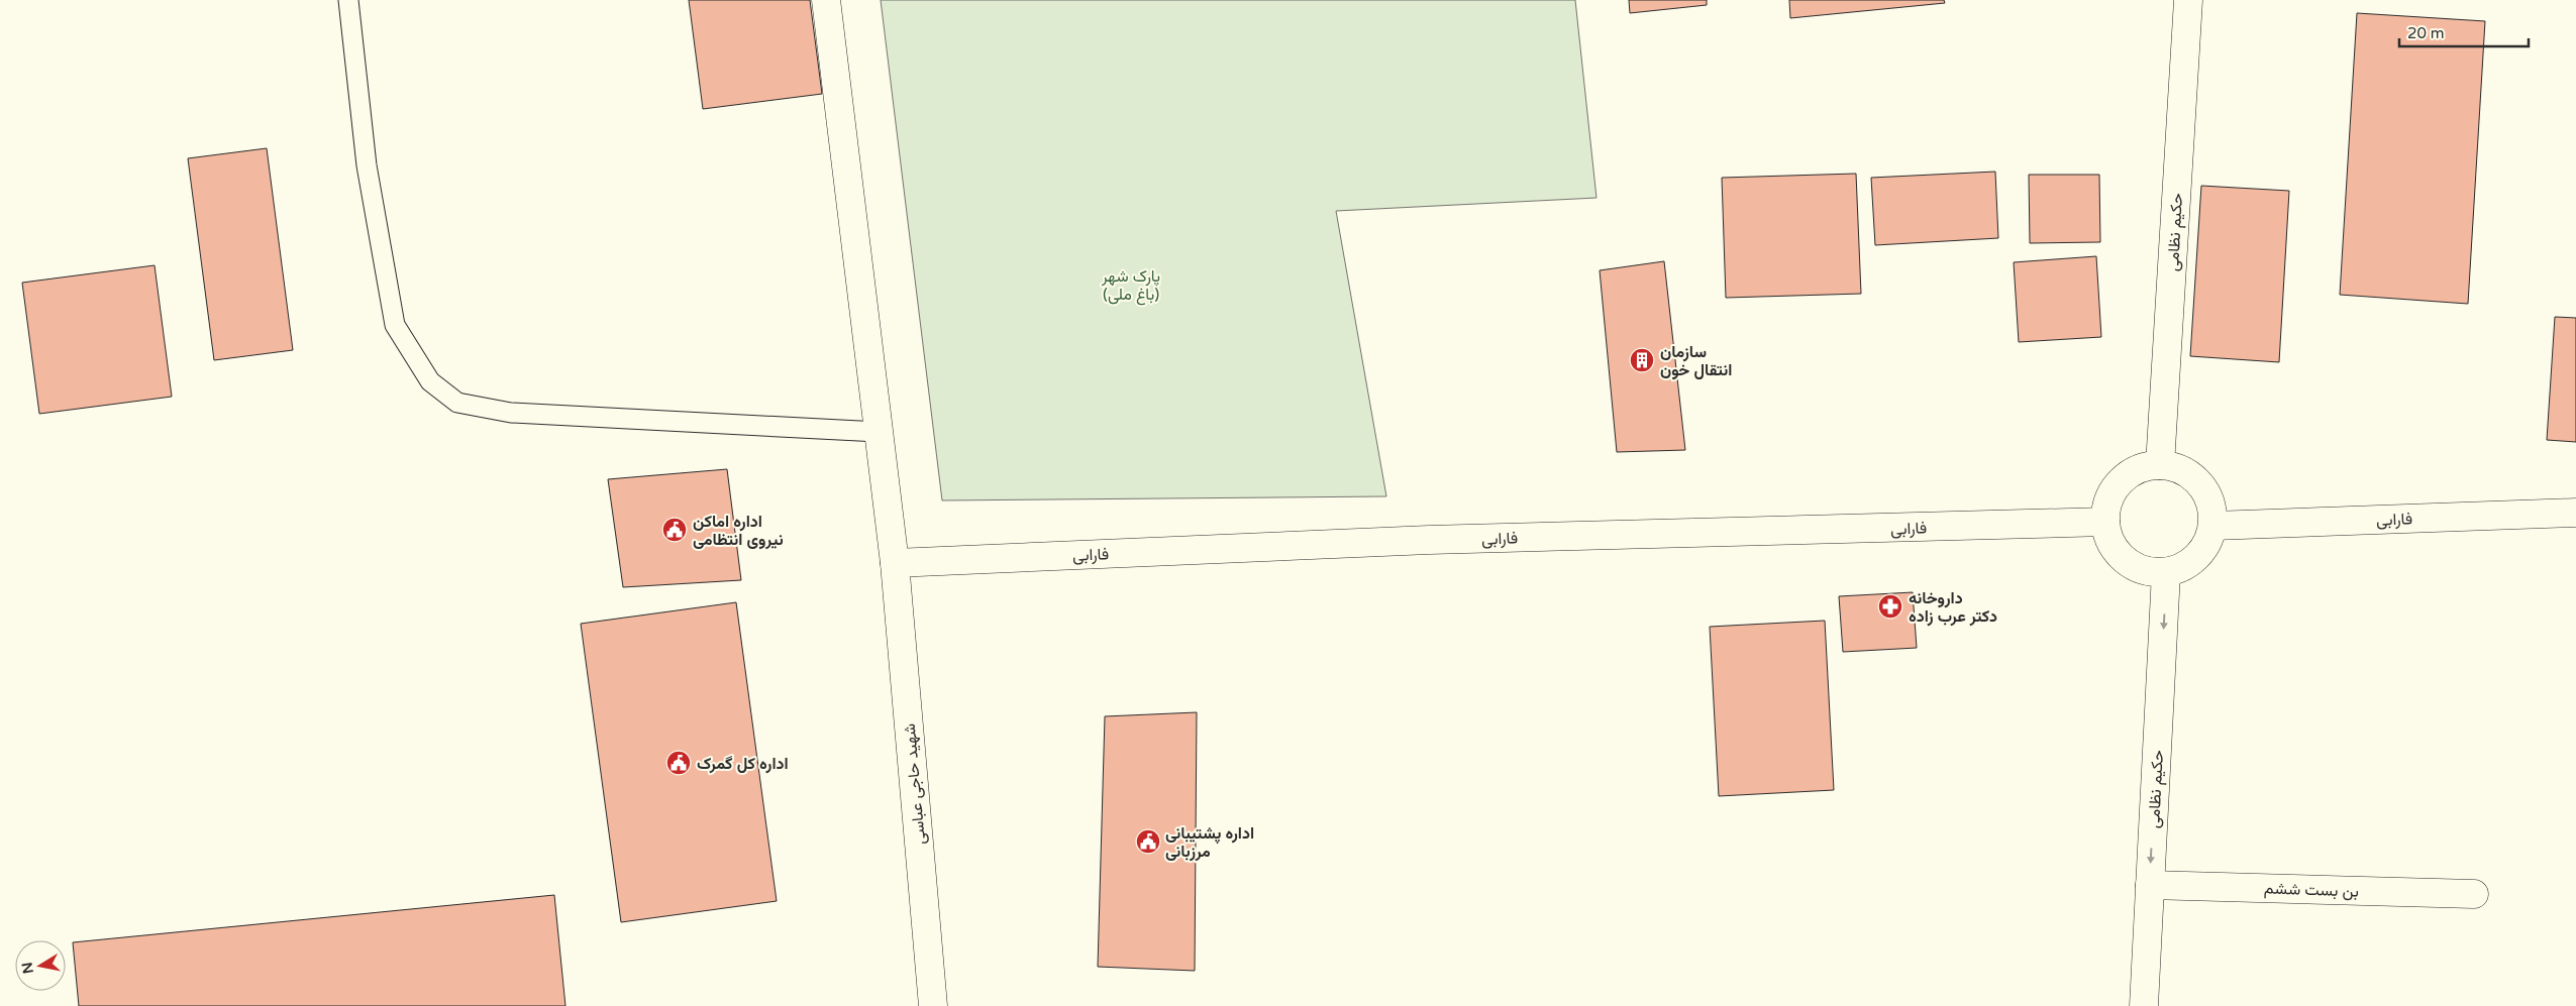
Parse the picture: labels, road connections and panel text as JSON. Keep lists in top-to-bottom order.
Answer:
{
  "streets": {
    "street": [
      "حکیم نظامی",
      "فارابی",
      "شهید حاجی عباسی",
      "بن بست ششم"
    ]
  },
  "crossings": [
    ["حکیم نظامی", "فارابی"],
    ["حکیم نظامی", "بن بست ششم"],
    ["فارابی", "شهید حاجی عباسی"]
  ],
  "parks": ["پارک شهر (باغ ملی)"],
  "places": {
    "building": ["سازمان انتقال خون"],
    "public building": ["اداره اماکن نیروی انتظامی", "اداره کل گمرک", "اداره پشتیبانی مرزبانی"],
    "pharmacy": ["داروخانه دکتر عرب زاده"]
  },
  "scale_bar": "20 m",
  "north": "left"
}
